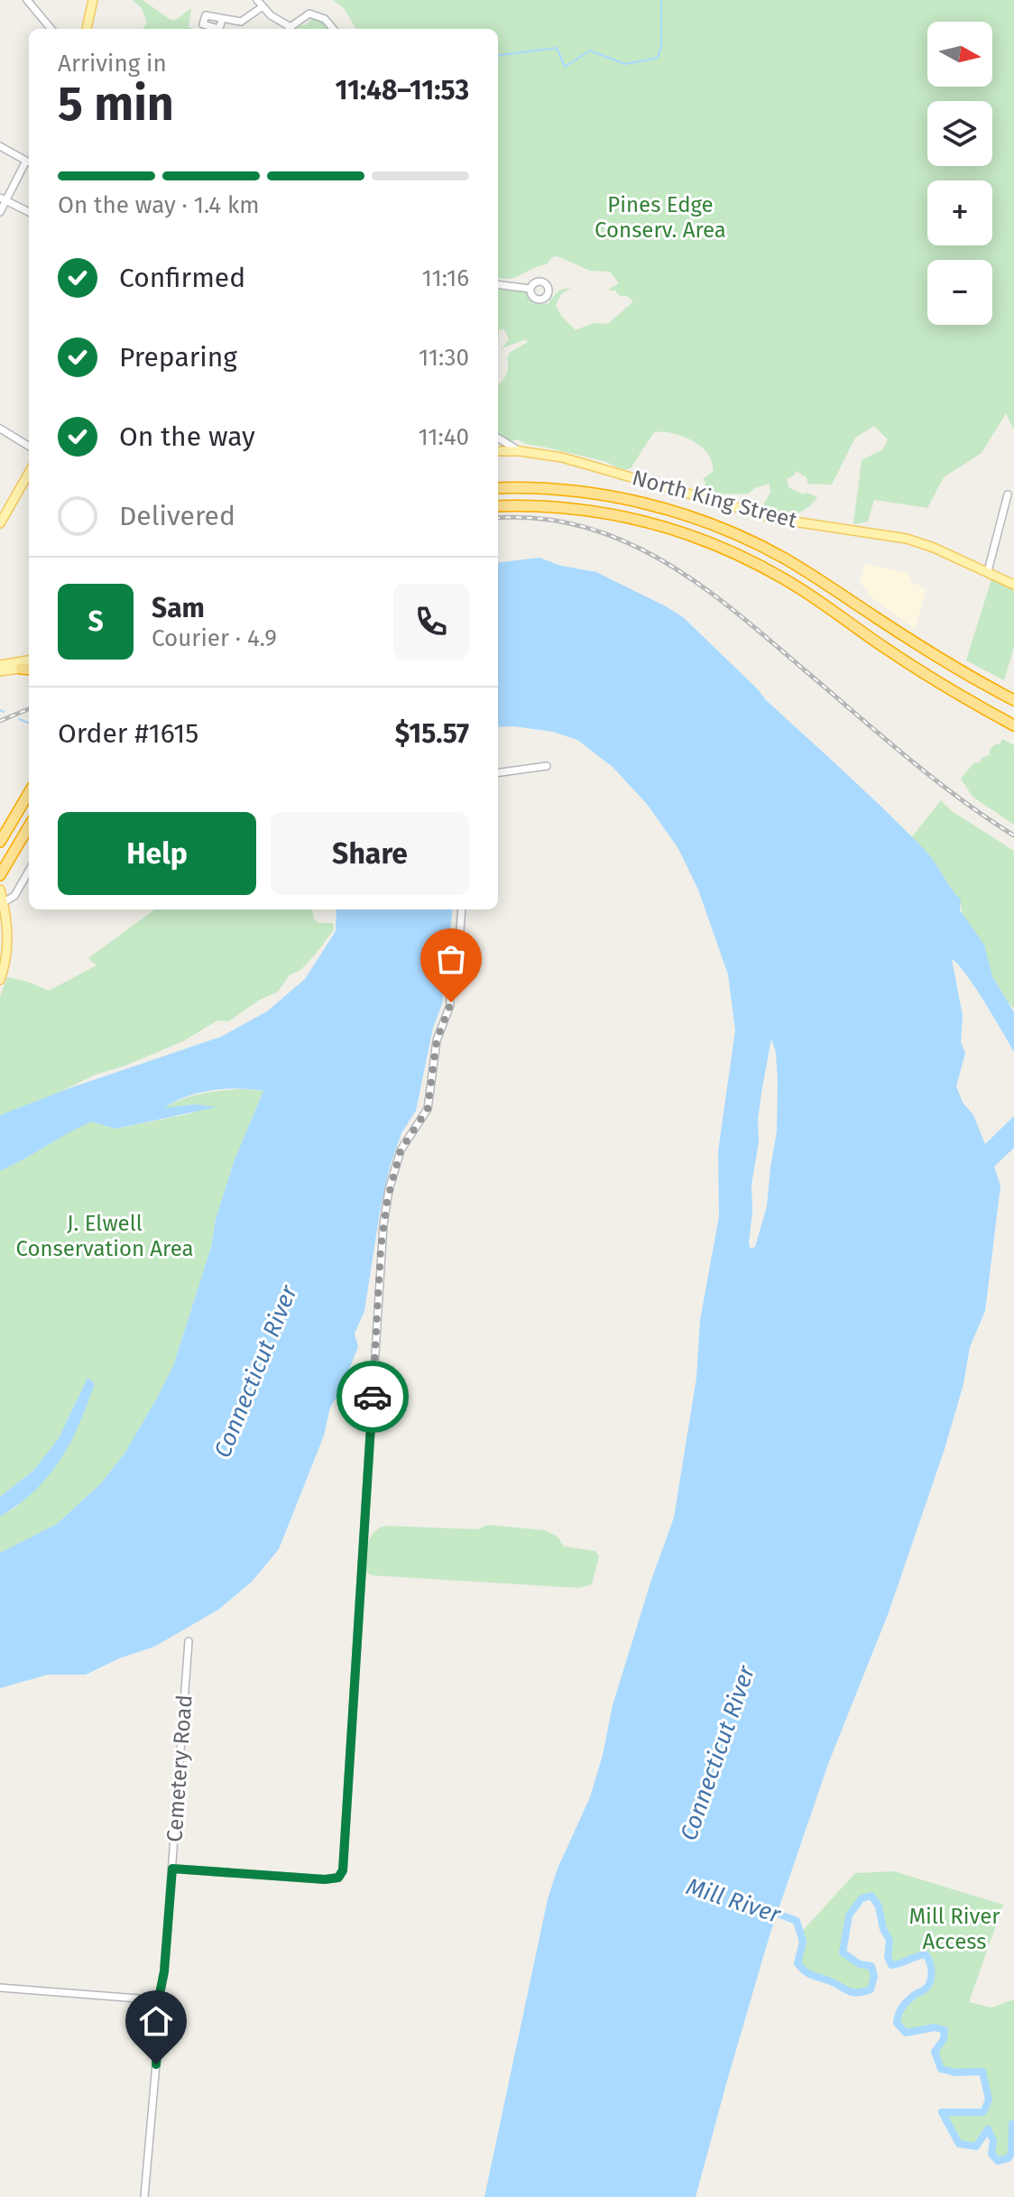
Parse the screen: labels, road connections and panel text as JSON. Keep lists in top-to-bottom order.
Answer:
{
  "streets": {
    "main road": ["North King Street"],
    "street": ["Cemetery Road"]
  },
  "water": ["Connecticut River", "Mill River"],
  "parks": ["Pines Edge Conserv. Area", "J. Elwell Conservation Area", "Mill River Access"],
  "north": "right",
  "page": {
    "map_buttons": ["+", "−"],
    "heading": ["5 min", "Arriving in", "11:48–11:53"],
    "panel": [
      "Sam",
      "Courier · 4.9",
      "Order #1615",
      "$15.57"
    ],
    "bar": "On the way · 1.4 km",
    "list": [
      ["Confirmed", "11:16"],
      ["Preparing", "11:30"],
      ["On the way", "11:40"],
      "Delivered"
    ],
    "round": "S",
    "buttons": ["Help", "Share"]
  }
}
